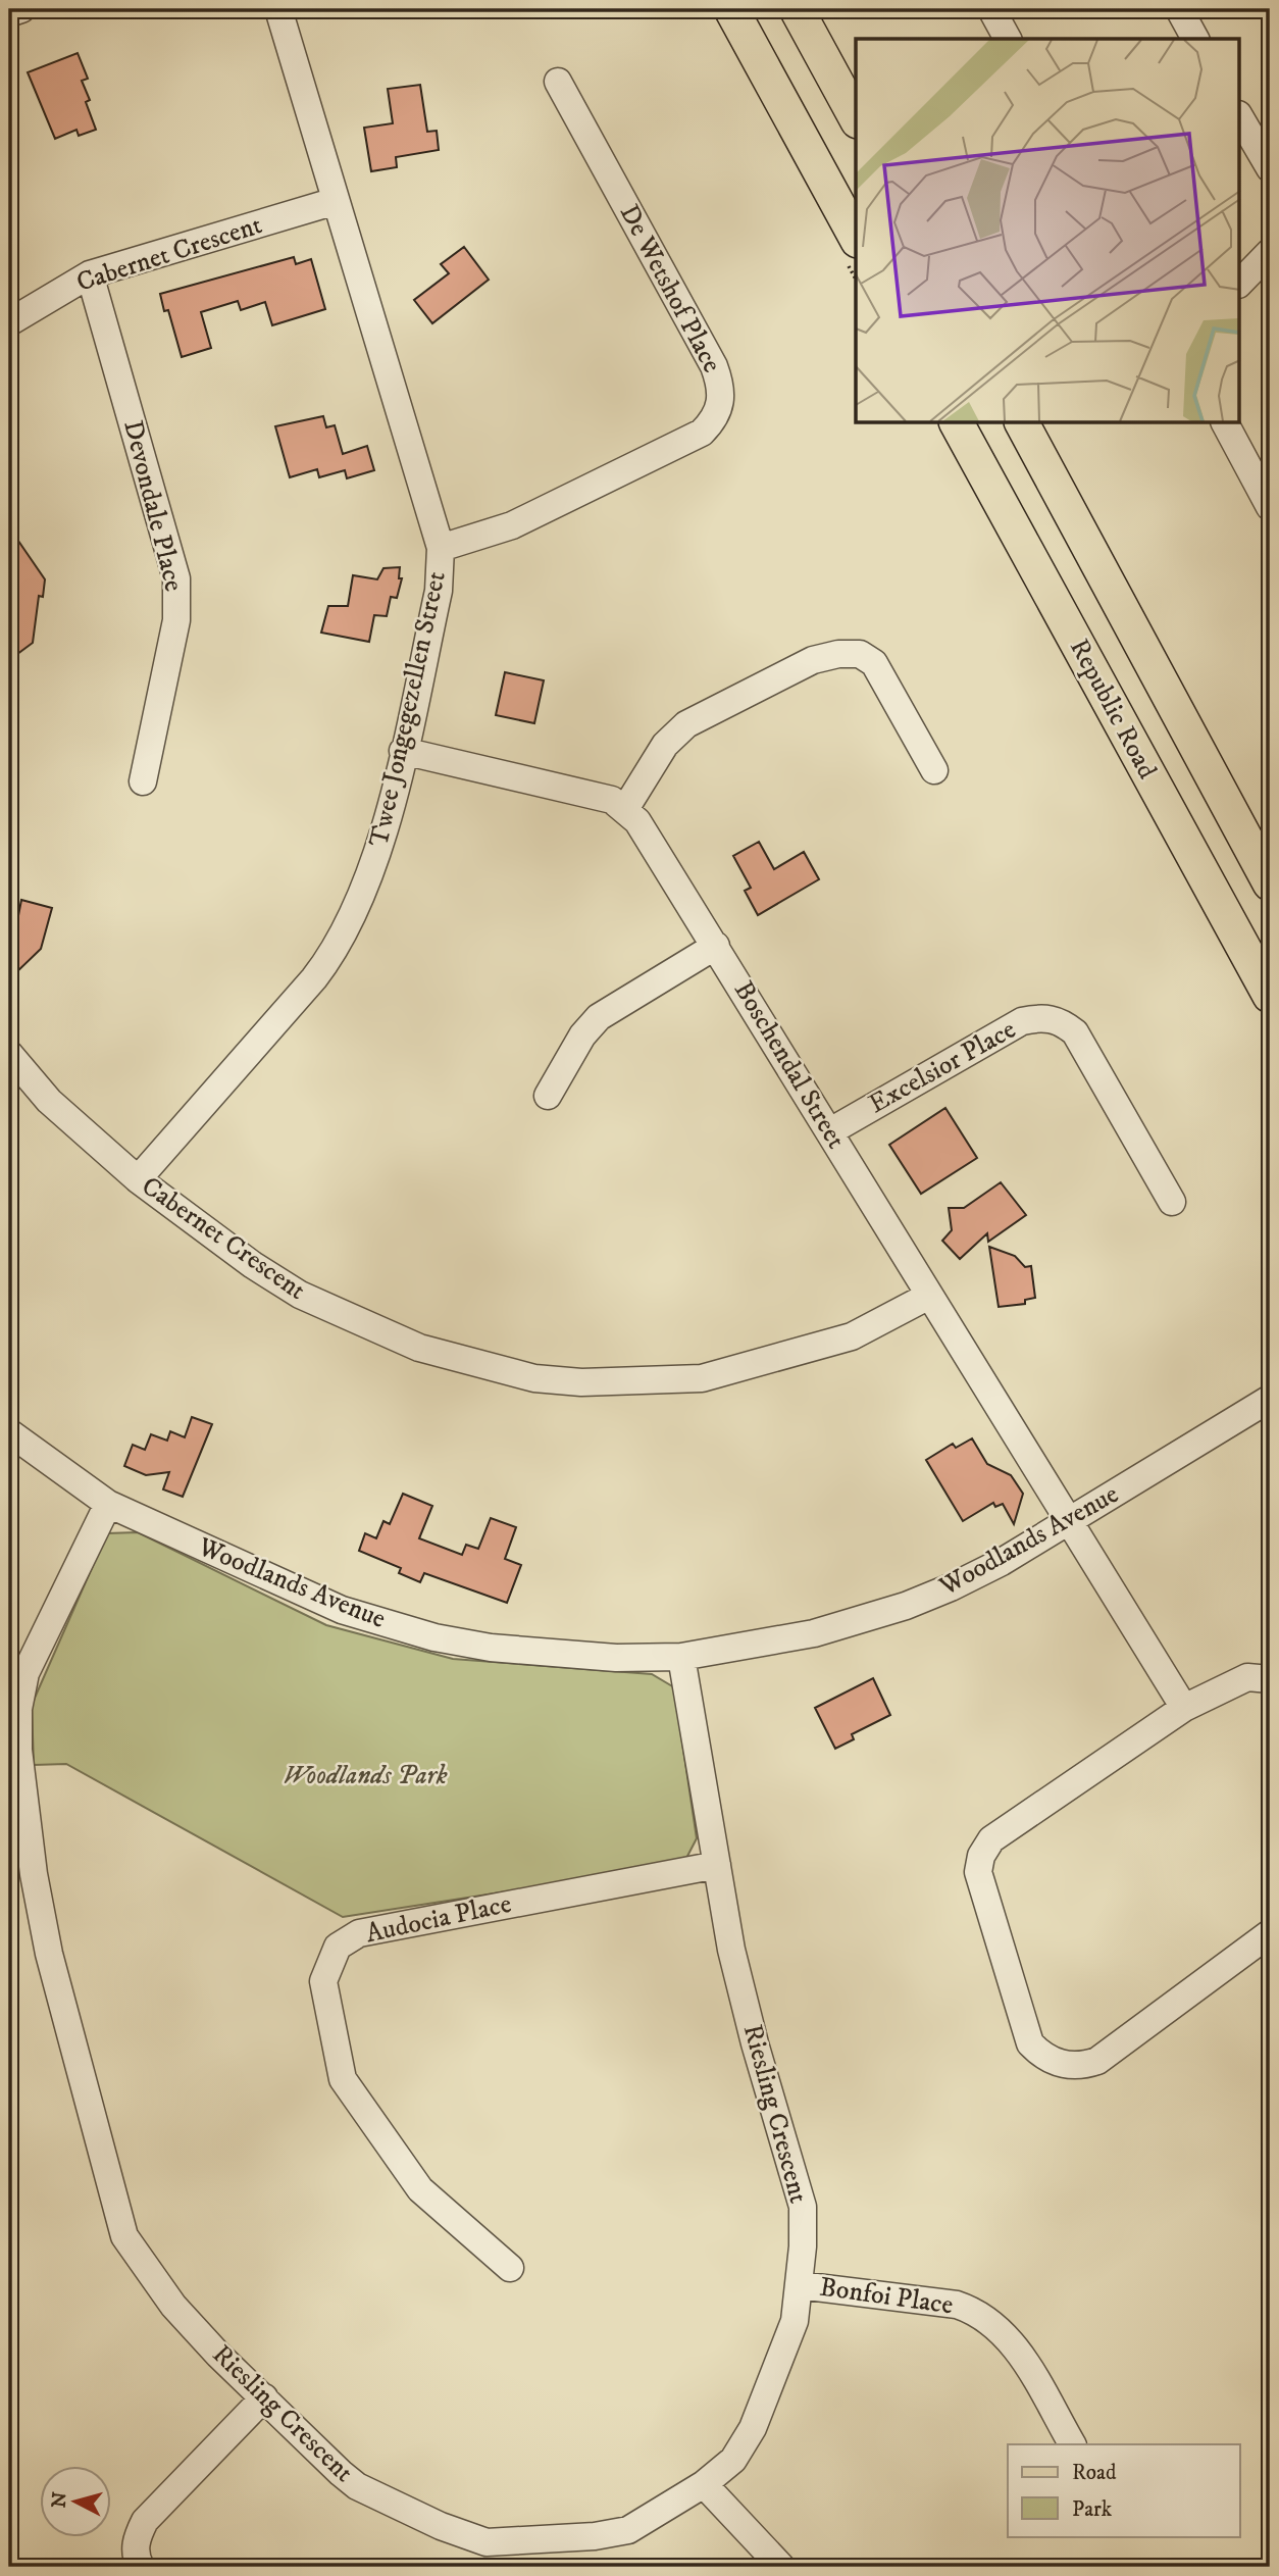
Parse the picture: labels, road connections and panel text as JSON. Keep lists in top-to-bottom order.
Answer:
{
  "streets": {
    "main road": ["Republic Road"],
    "street": [
      "Cabernet Crescent",
      "De Wetshof Place",
      "Devondale Place",
      "Twee Jongegezellen Street",
      "Boschendal Street",
      "Excelsior Place",
      "Woodlands Avenue",
      "Audocia Place",
      "Riesling Crescent",
      "Bonfoi Place"
    ]
  },
  "crossings": [
    ["Cabernet Crescent", "Devondale Place"],
    ["Cabernet Crescent", "Twee Jongegezellen Street"],
    ["Cabernet Crescent", "Boschendal Street"],
    ["De Wetshof Place", "Twee Jongegezellen Street"],
    ["Twee Jongegezellen Street", "Boschendal Street"],
    ["Boschendal Street", "Excelsior Place"],
    ["Boschendal Street", "Woodlands Avenue"],
    ["Woodlands Avenue", "Riesling Crescent"],
    ["Audocia Place", "Riesling Crescent"],
    ["Riesling Crescent", "Bonfoi Place"]
  ],
  "parks": ["Woodlands Park"],
  "legend": ["Road", "Park"],
  "north": "left"
}
